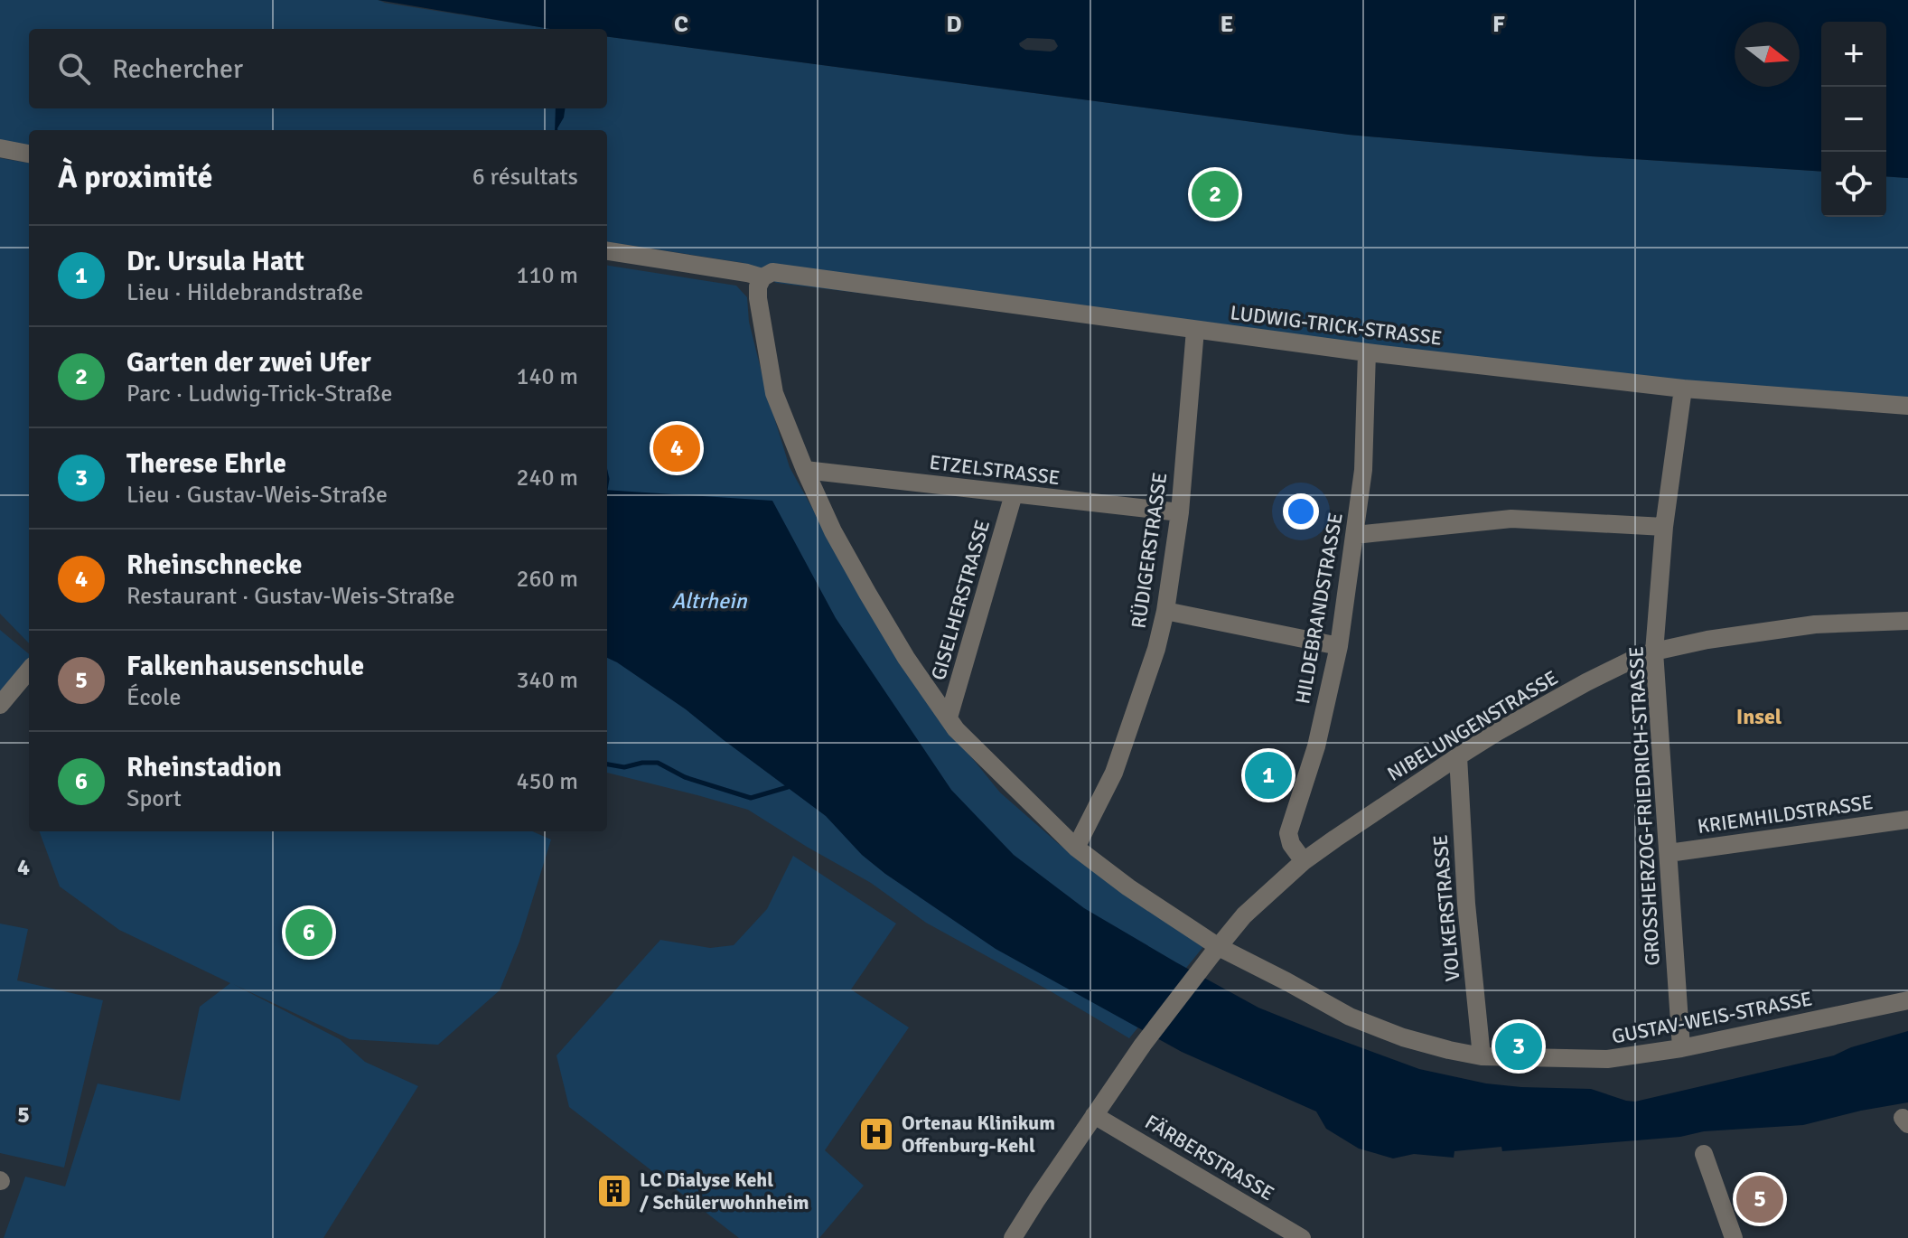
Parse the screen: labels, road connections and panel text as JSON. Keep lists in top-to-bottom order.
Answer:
{
  "streets": {
    "street": [
      "LUDWIG-TRICK-STRASSE",
      "ETZELSTRASSE",
      "RÜDIGERSTRASSE",
      "GISELHERSTRASSE",
      "HILDEBRANDSTRASSE",
      "NIBELUNGENSTRASSE",
      "GROSSHERZOG-FRIEDRICH-STRASSE",
      "KRIEMHILDSTRASSE",
      "VOLKERSTRASSE",
      "GUSTAV-WEIS-STRASSE",
      "FÄRBERSTRASSE"
    ]
  },
  "crossings": [
    ["LUDWIG-TRICK-STRASSE", "RÜDIGERSTRASSE"],
    ["LUDWIG-TRICK-STRASSE", "HILDEBRANDSTRASSE"],
    ["LUDWIG-TRICK-STRASSE", "GROSSHERZOG-FRIEDRICH-STRASSE"],
    ["LUDWIG-TRICK-STRASSE", "GUSTAV-WEIS-STRASSE"],
    ["ETZELSTRASSE", "RÜDIGERSTRASSE"],
    ["ETZELSTRASSE", "GISELHERSTRASSE"],
    ["ETZELSTRASSE", "GUSTAV-WEIS-STRASSE"],
    ["RÜDIGERSTRASSE", "GUSTAV-WEIS-STRASSE"],
    ["GISELHERSTRASSE", "GUSTAV-WEIS-STRASSE"],
    ["HILDEBRANDSTRASSE", "NIBELUNGENSTRASSE"],
    ["NIBELUNGENSTRASSE", "GROSSHERZOG-FRIEDRICH-STRASSE"],
    ["NIBELUNGENSTRASSE", "VOLKERSTRASSE"],
    ["NIBELUNGENSTRASSE", "GUSTAV-WEIS-STRASSE"],
    ["NIBELUNGENSTRASSE", "FÄRBERSTRASSE"],
    ["GROSSHERZOG-FRIEDRICH-STRASSE", "KRIEMHILDSTRASSE"],
    ["GROSSHERZOG-FRIEDRICH-STRASSE", "GUSTAV-WEIS-STRASSE"],
    ["VOLKERSTRASSE", "GUSTAV-WEIS-STRASSE"]
  ],
  "districts": ["Insel"],
  "water": ["Altrhein"],
  "places": {
    "hospital": ["Ortenau Klinikum Offenburg-Kehl"],
    "building": ["LC Dialyse Kehl / Schülerwohnheim"]
  },
  "north": "right",
  "page": {
    "map_buttons": ["+", "−"],
    "search": "Rechercher",
    "heading": ["À proximité", "6 résultats"],
    "pins": [
      "2",
      "4",
      "1",
      "6",
      "3",
      "5"
    ],
    "list": [
      {
        "mark": "1",
        "name": "Dr. Ursula Hatt",
        "note": "Lieu · Hildebrandstraße",
        "value": "110 m"
      },
      {
        "mark": "2",
        "name": "Garten der zwei Ufer",
        "note": "Parc · Ludwig-Trick-Straße",
        "value": "140 m"
      },
      {
        "mark": "3",
        "name": "Therese Ehrle",
        "note": "Lieu · Gustav-Weis-Straße",
        "value": "240 m"
      },
      {
        "mark": "4",
        "name": "Rheinschnecke",
        "note": "Restaurant · Gustav-Weis-Straße",
        "value": "260 m"
      },
      {
        "mark": "5",
        "name": "Falkenhausenschule",
        "note": "École",
        "value": "340 m"
      },
      {
        "mark": "6",
        "name": "Rheinstadion",
        "note": "Sport",
        "value": "450 m"
      }
    ]
  },
  "grid": {
    "columns": [
      "C",
      "D",
      "E",
      "F"
    ],
    "rows": ["4", "5"]
  }
}
